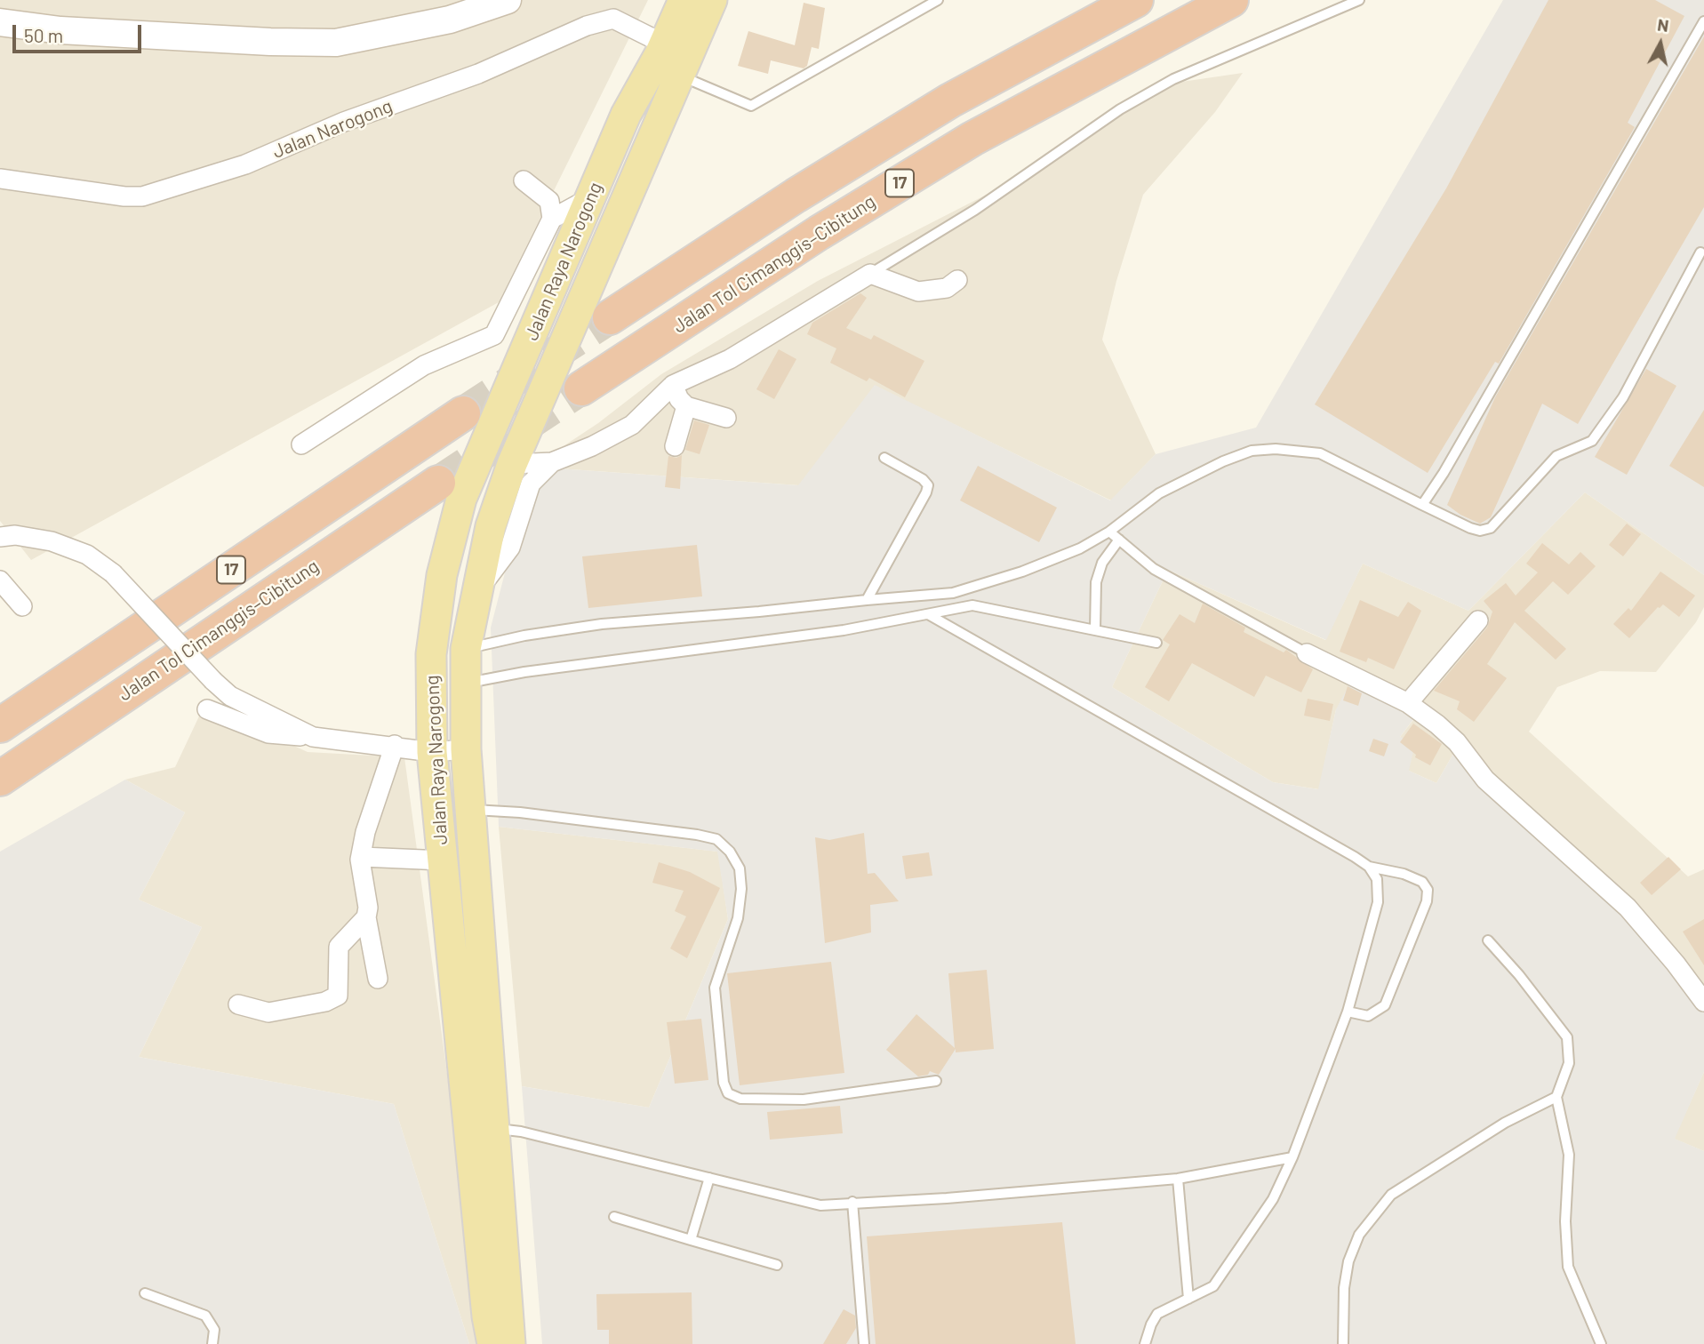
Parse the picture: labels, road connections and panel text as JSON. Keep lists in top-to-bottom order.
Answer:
{
  "streets": {
    "highway": ["17", "Jalan Tol Cimanggis–Cibitung"],
    "main road": ["Jalan Raya Narogong"],
    "street": ["Jalan Narogong"]
  },
  "scale_bar": "50 m",
  "north": "top"
}
